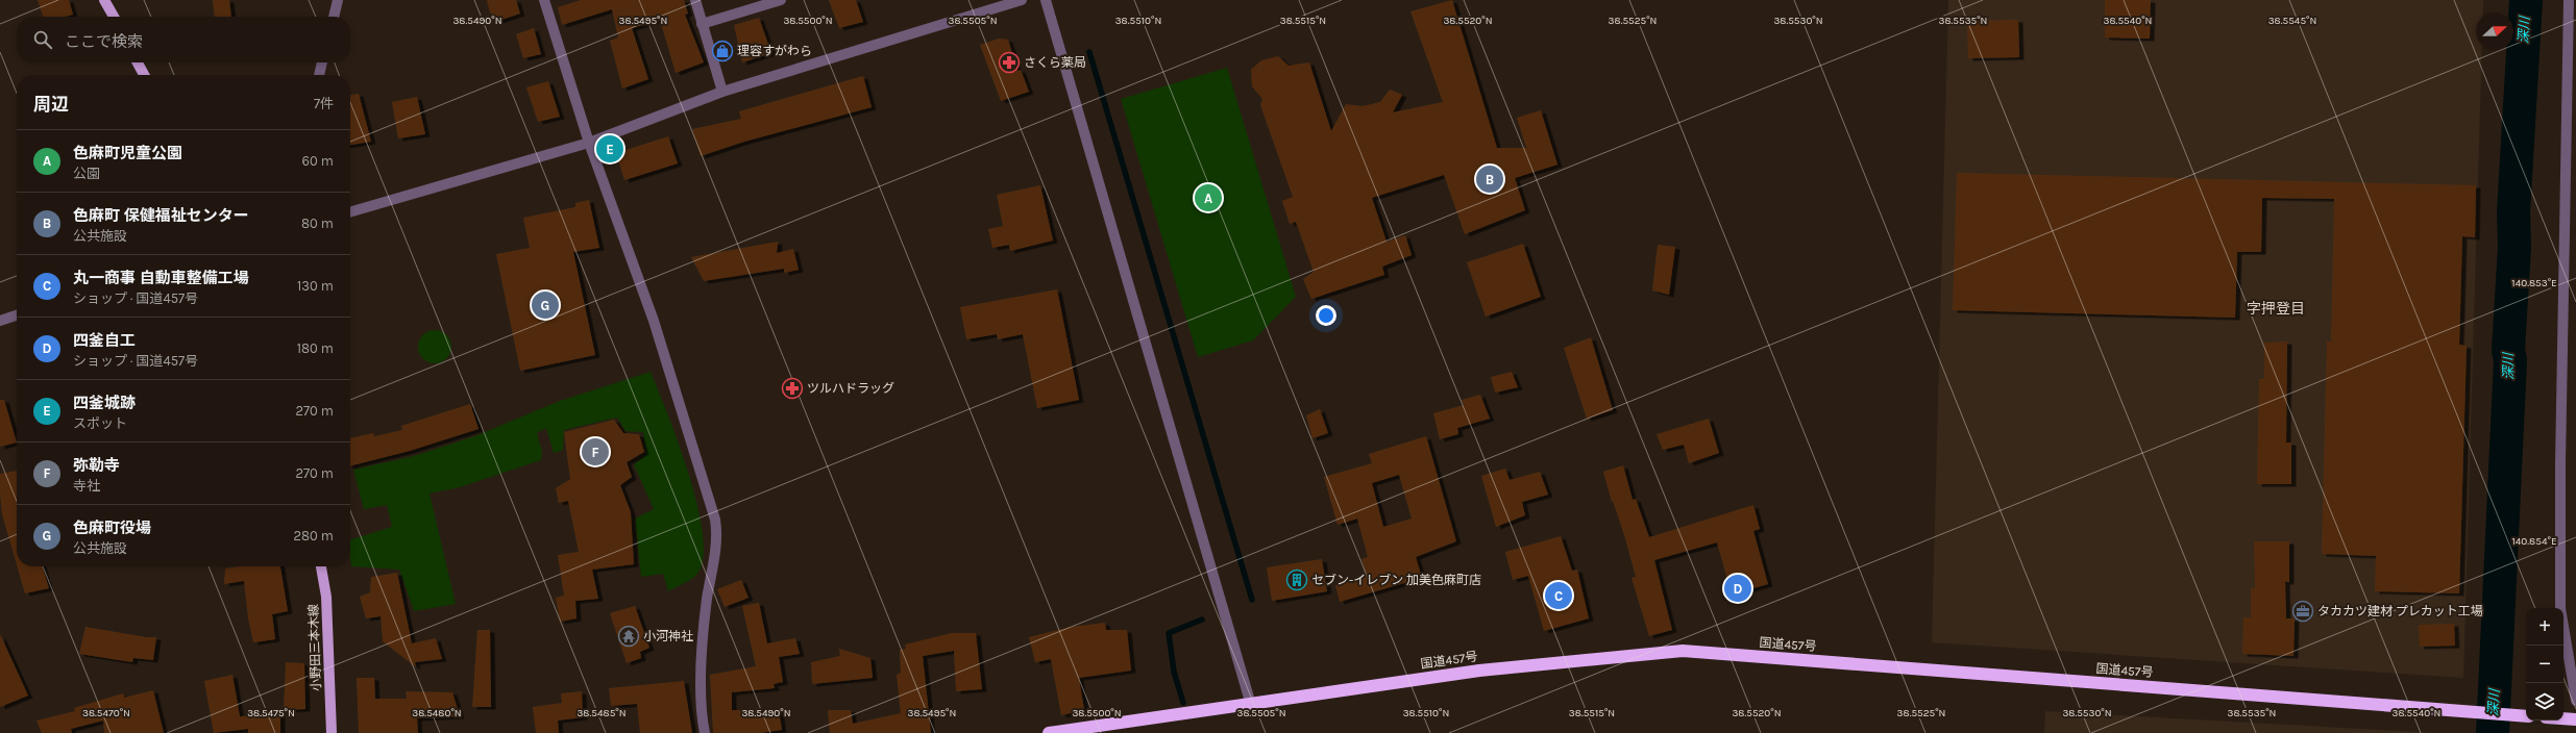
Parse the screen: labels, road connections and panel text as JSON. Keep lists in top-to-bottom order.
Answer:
{
  "streets": {
    "highway": ["国道457号"],
    "main road": ["小野田三本木線"]
  },
  "districts": ["字押登目"],
  "water": ["深川"],
  "places": {
    "shop": ["理容すがわら"],
    "pharmacy": ["さくら薬局", "ツルハドラッグ"],
    "building": ["セブン-イレブン 加美色麻町店"],
    "office": ["タカカツ建材 プレカット工場"],
    "temple": ["小河神社"]
  },
  "north": "right",
  "page": {
    "search": "ここで検索",
    "heading": ["周辺", "7件"],
    "list": [
      {
        "mark": "A",
        "name": "色麻町児童公園",
        "note": "公園",
        "value": "60 m"
      },
      {
        "mark": "B",
        "name": "色麻町 保健福祉センター",
        "note": "公共施設",
        "value": "80 m"
      },
      {
        "mark": "C",
        "name": "丸一商事 自動車整備工場",
        "note": "ショップ · 国道457号",
        "value": "130 m"
      },
      {
        "mark": "D",
        "name": "四釜自工",
        "note": "ショップ · 国道457号",
        "value": "180 m"
      },
      {
        "mark": "E",
        "name": "四釜城跡",
        "note": "スポット",
        "value": "270 m"
      },
      {
        "mark": "F",
        "name": "弥勒寺",
        "note": "寺社",
        "value": "270 m"
      },
      {
        "mark": "G",
        "name": "色麻町役場",
        "note": "公共施設",
        "value": "280 m"
      }
    ],
    "pins": [
      "E",
      "B",
      "A",
      "G",
      "F",
      "D",
      "C"
    ],
    "map_buttons": ["+", "−"]
  },
  "coordinates": [
    "38.5490°N",
    "38.5495°N",
    "38.5505°N",
    "38.5510°N",
    "38.5515°N",
    "38.5520°N",
    "38.5525°N",
    "38.5530°N",
    "38.5535°N",
    "38.5540°N",
    "38.5500°N",
    "38.5545°N",
    "140.853°E",
    "140.854°E",
    "38.5470°N",
    "38.5475°N",
    "38.5480°N",
    "38.5485°N"
  ]
}
